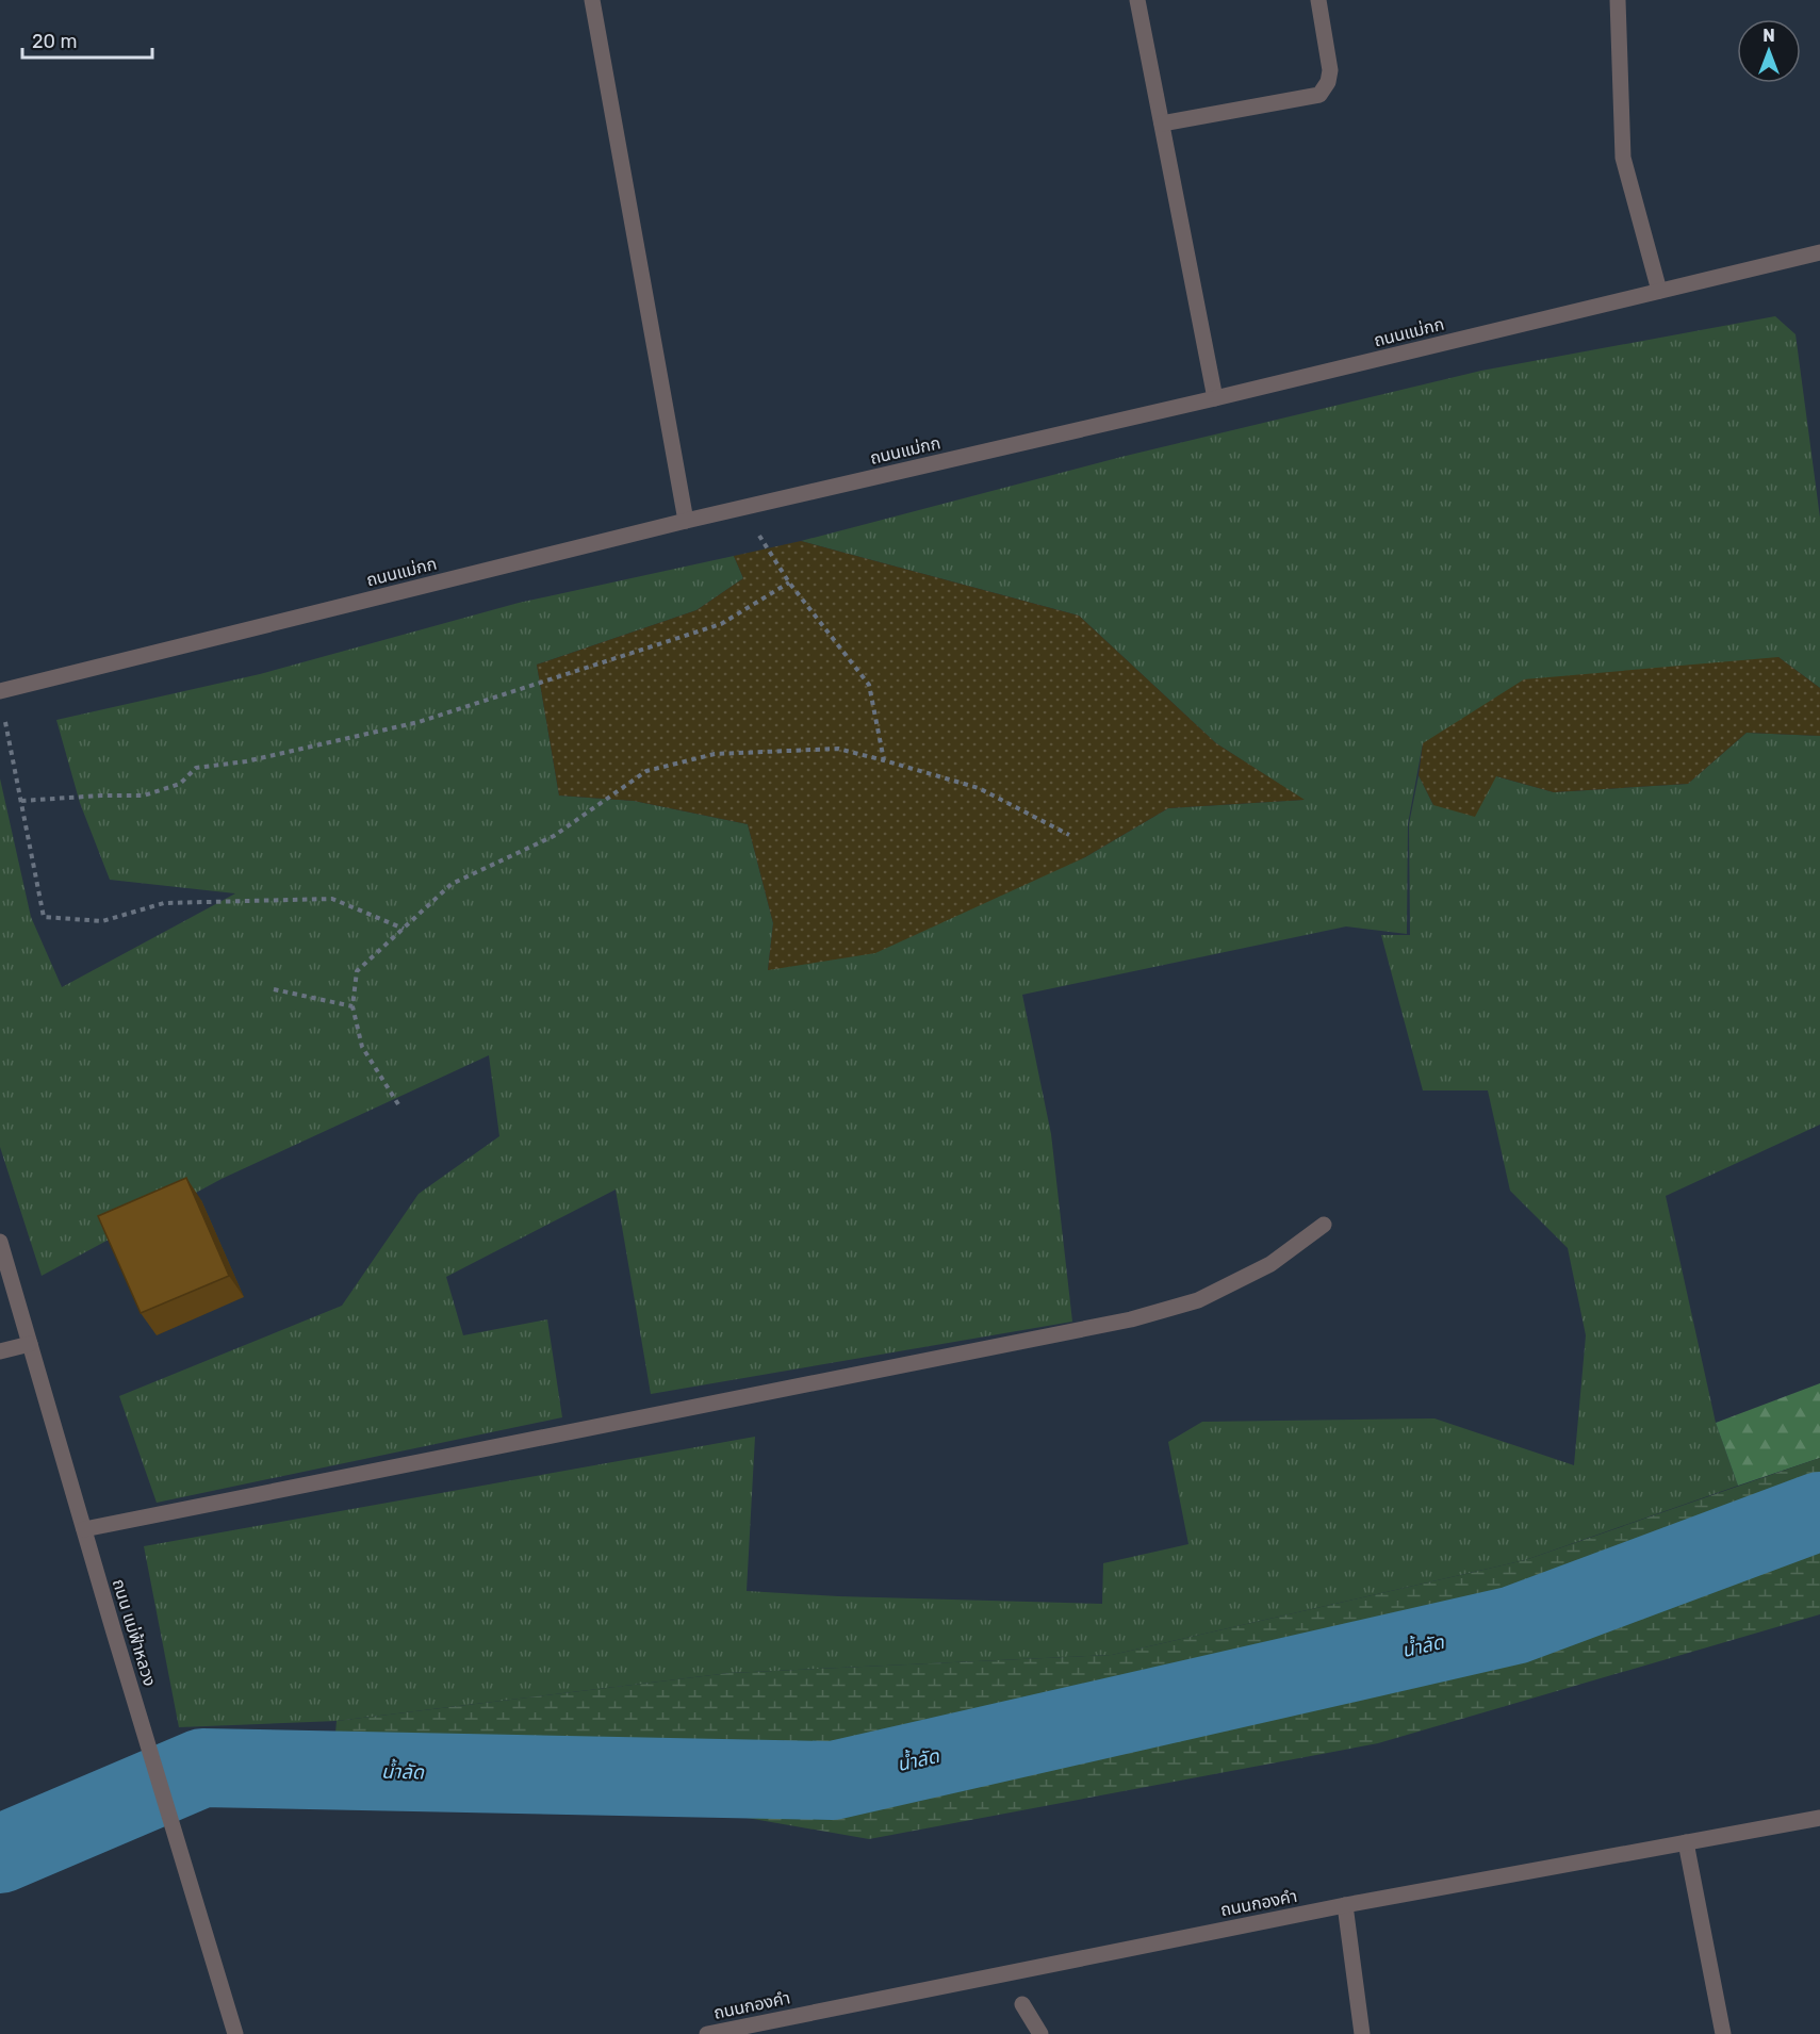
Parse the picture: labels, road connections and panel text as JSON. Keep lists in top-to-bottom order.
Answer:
{
  "streets": {
    "street": ["ถนนแม่กก", "ถนน แม่ฟ้าหลวง", "ถนนกองคำ"]
  },
  "water": ["น้ำลัด"],
  "scale_bar": "20 m",
  "north": "top"
}
